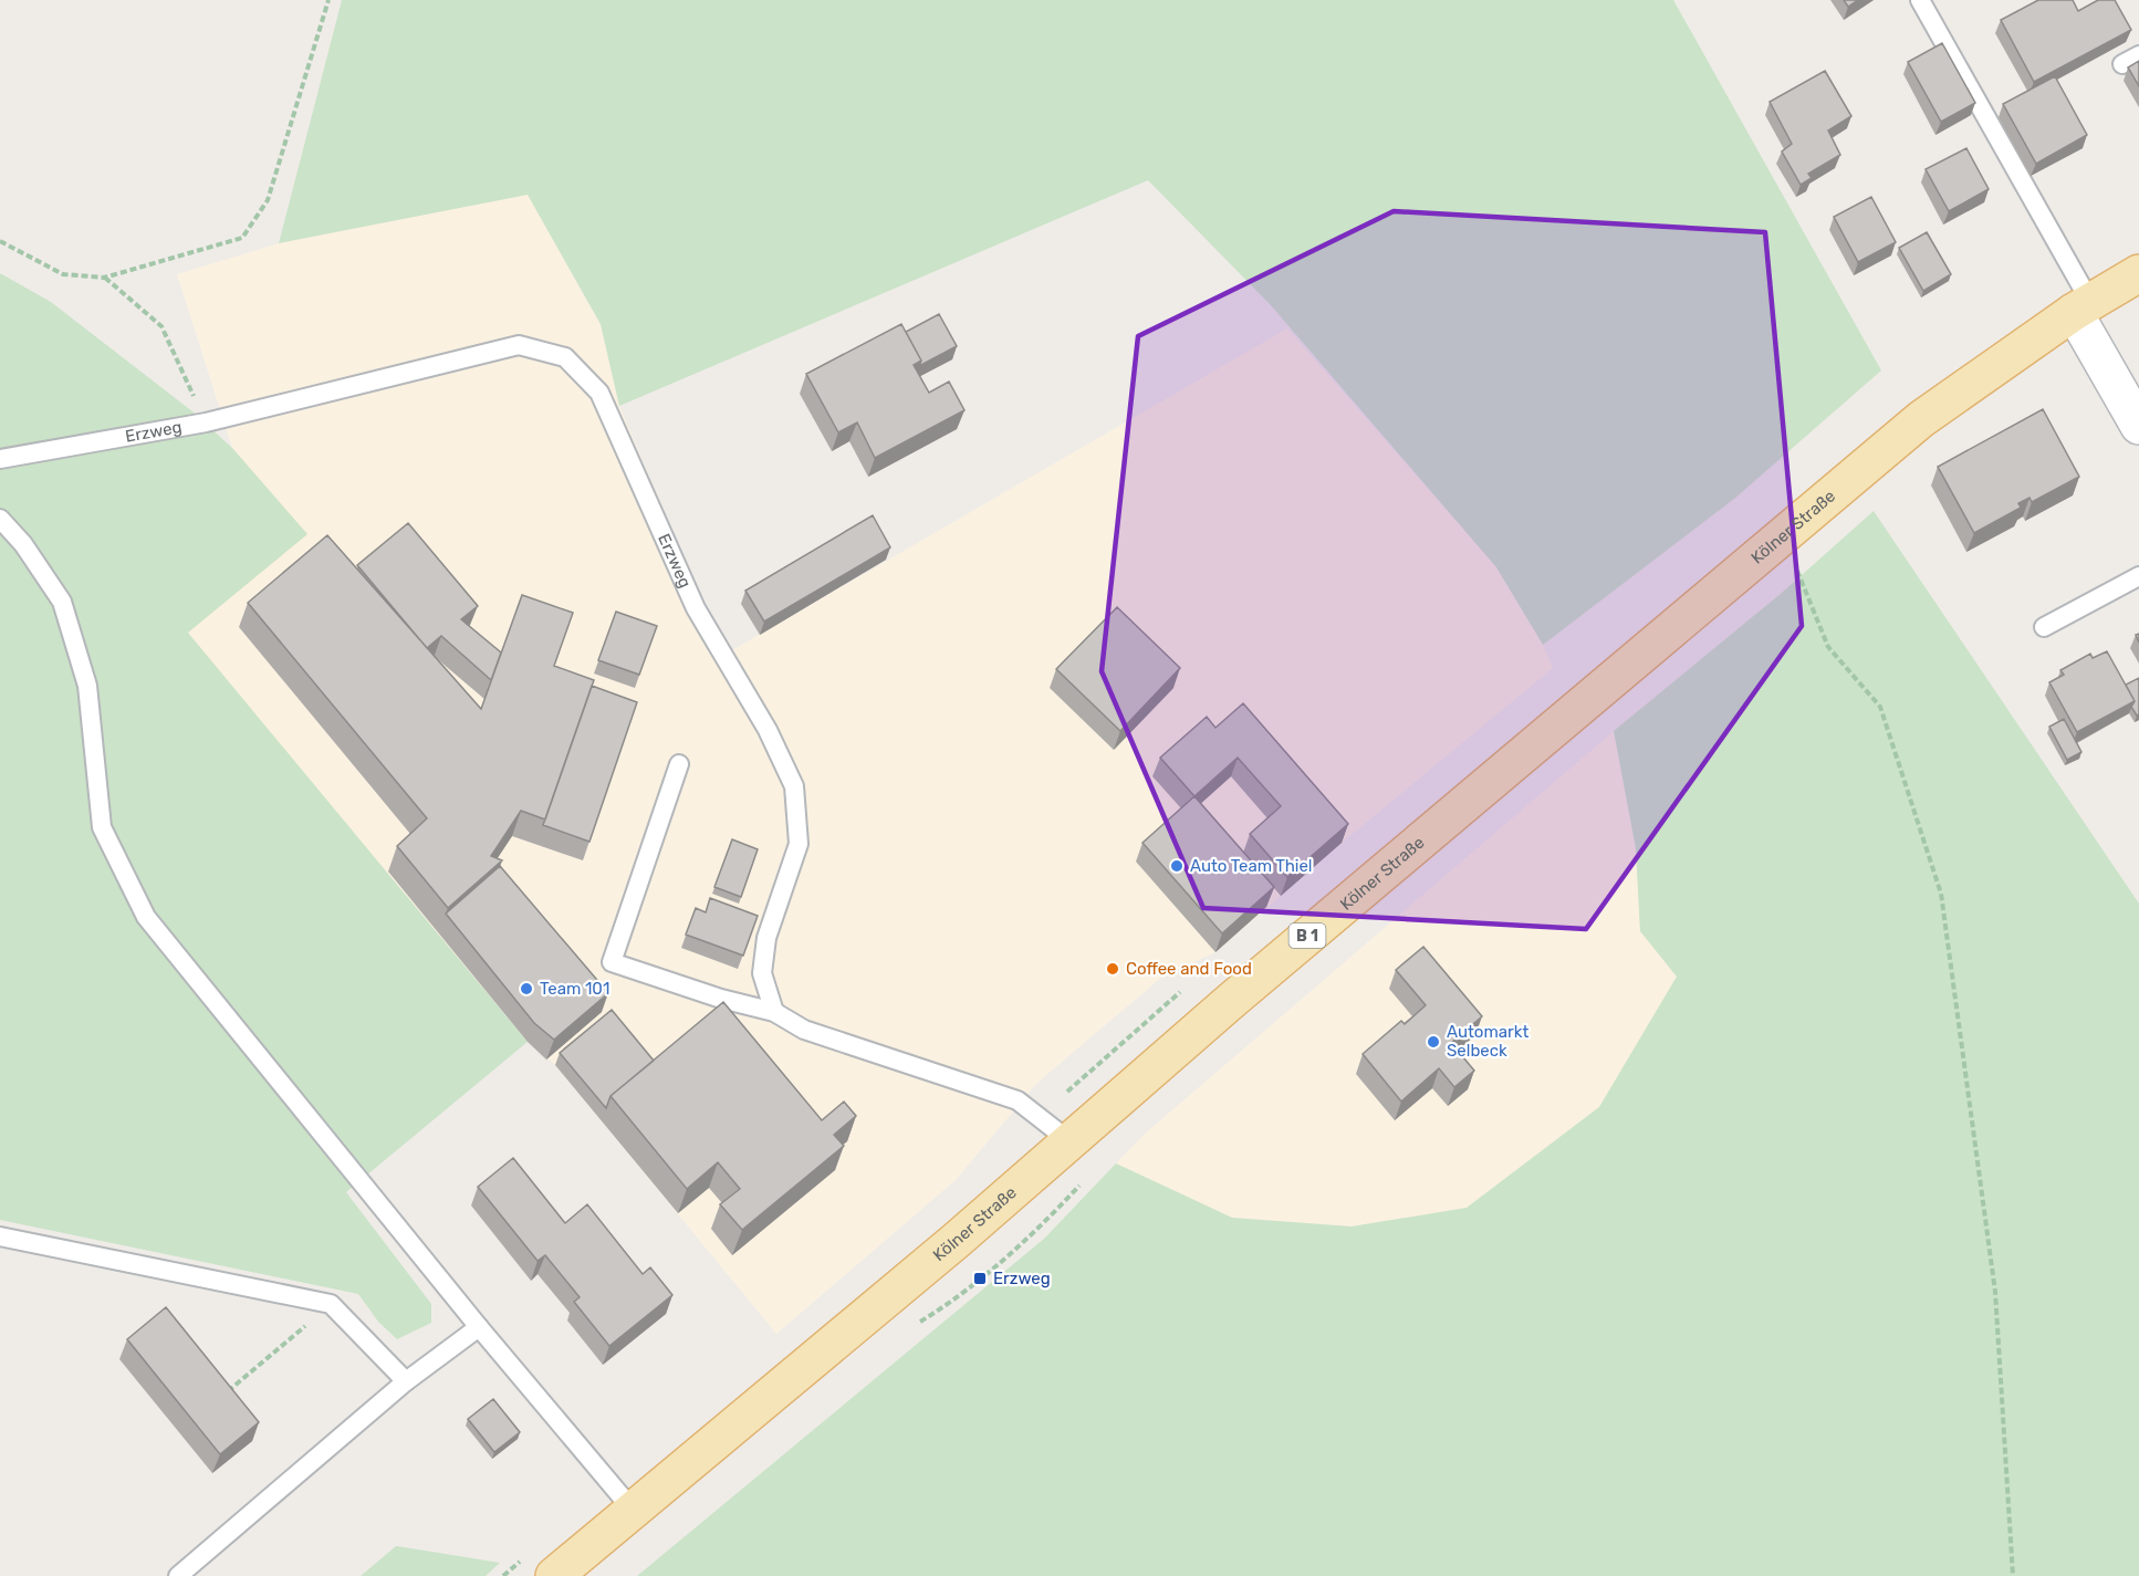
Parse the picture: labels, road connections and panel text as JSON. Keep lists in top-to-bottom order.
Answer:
{
  "streets": {
    "main road": ["Kölner Straße", "B 1"],
    "lane": ["Erzweg"]
  },
  "places": {
    "other": [
      "Auto Team Thiel",
      "Coffee and Food",
      "Team 101",
      "Automarkt Selbeck"
    ],
    "transit": ["Erzweg"]
  }
}
